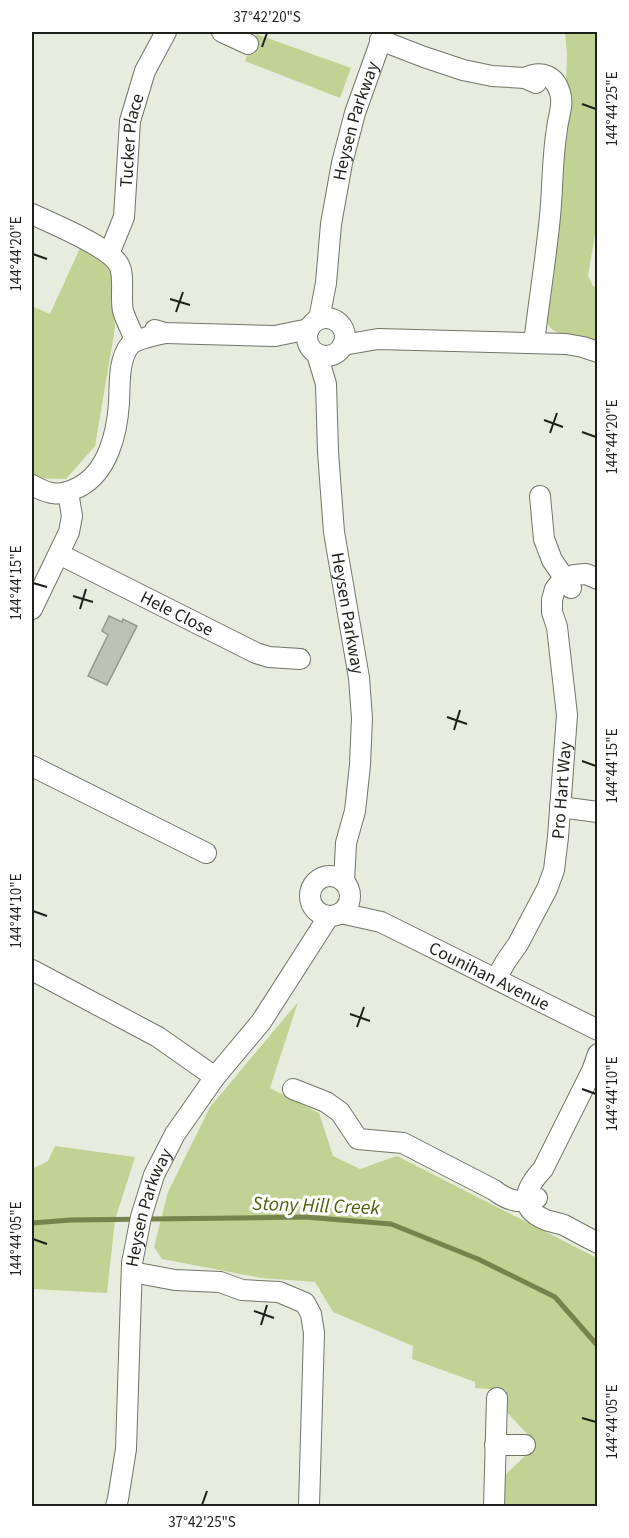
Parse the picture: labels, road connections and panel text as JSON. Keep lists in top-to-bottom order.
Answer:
{
  "streets": {
    "street": [
      "Heysen Parkway",
      "Tucker Place",
      "Hele Close",
      "Pro Hart Way",
      "Counihan Avenue"
    ]
  },
  "crossings": [
    ["Heysen Parkway", "Counihan Avenue"],
    ["Pro Hart Way", "Counihan Avenue"]
  ],
  "water": ["Stony Hill Creek"],
  "coordinates": [
    "37°42'20\"S",
    "144°44'25\"E",
    "144°44'20\"E",
    "144°44'15\"E",
    "144°44'10\"E",
    "144°44'05\"E",
    "37°42'25\"S"
  ]
}
